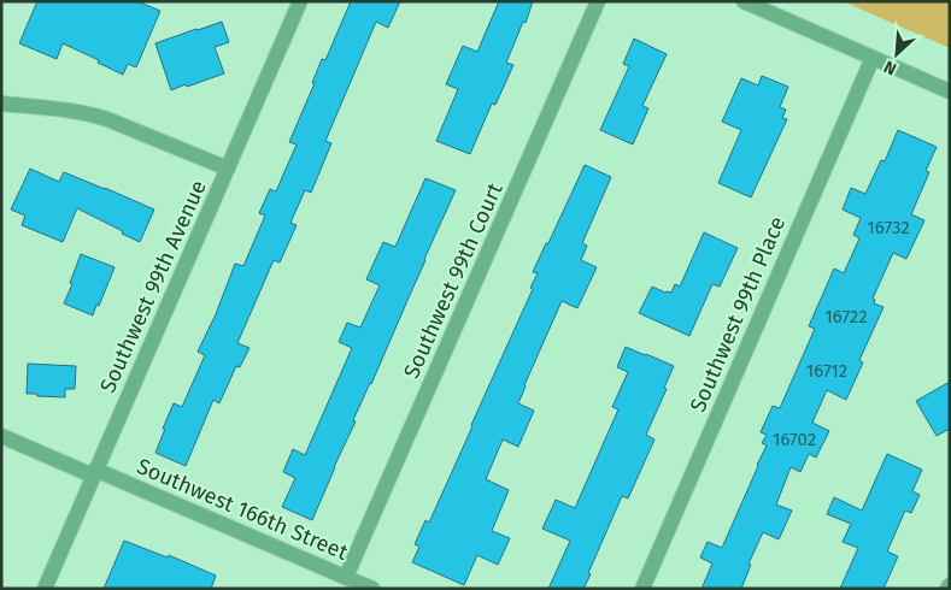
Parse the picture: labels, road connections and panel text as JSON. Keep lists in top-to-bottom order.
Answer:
{
  "streets": {
    "street": [
      "Southwest 99th Court",
      "Southwest 99th Avenue",
      "Southwest 99th Place",
      "Southwest 166th Street"
    ]
  },
  "crossings": [
    ["Southwest 99th Court", "Southwest 166th Street"],
    ["Southwest 99th Avenue", "Southwest 166th Street"]
  ],
  "house_numbers": [
    "16732",
    "16722",
    "16712",
    "16702"
  ],
  "north": "bottom left"
}
